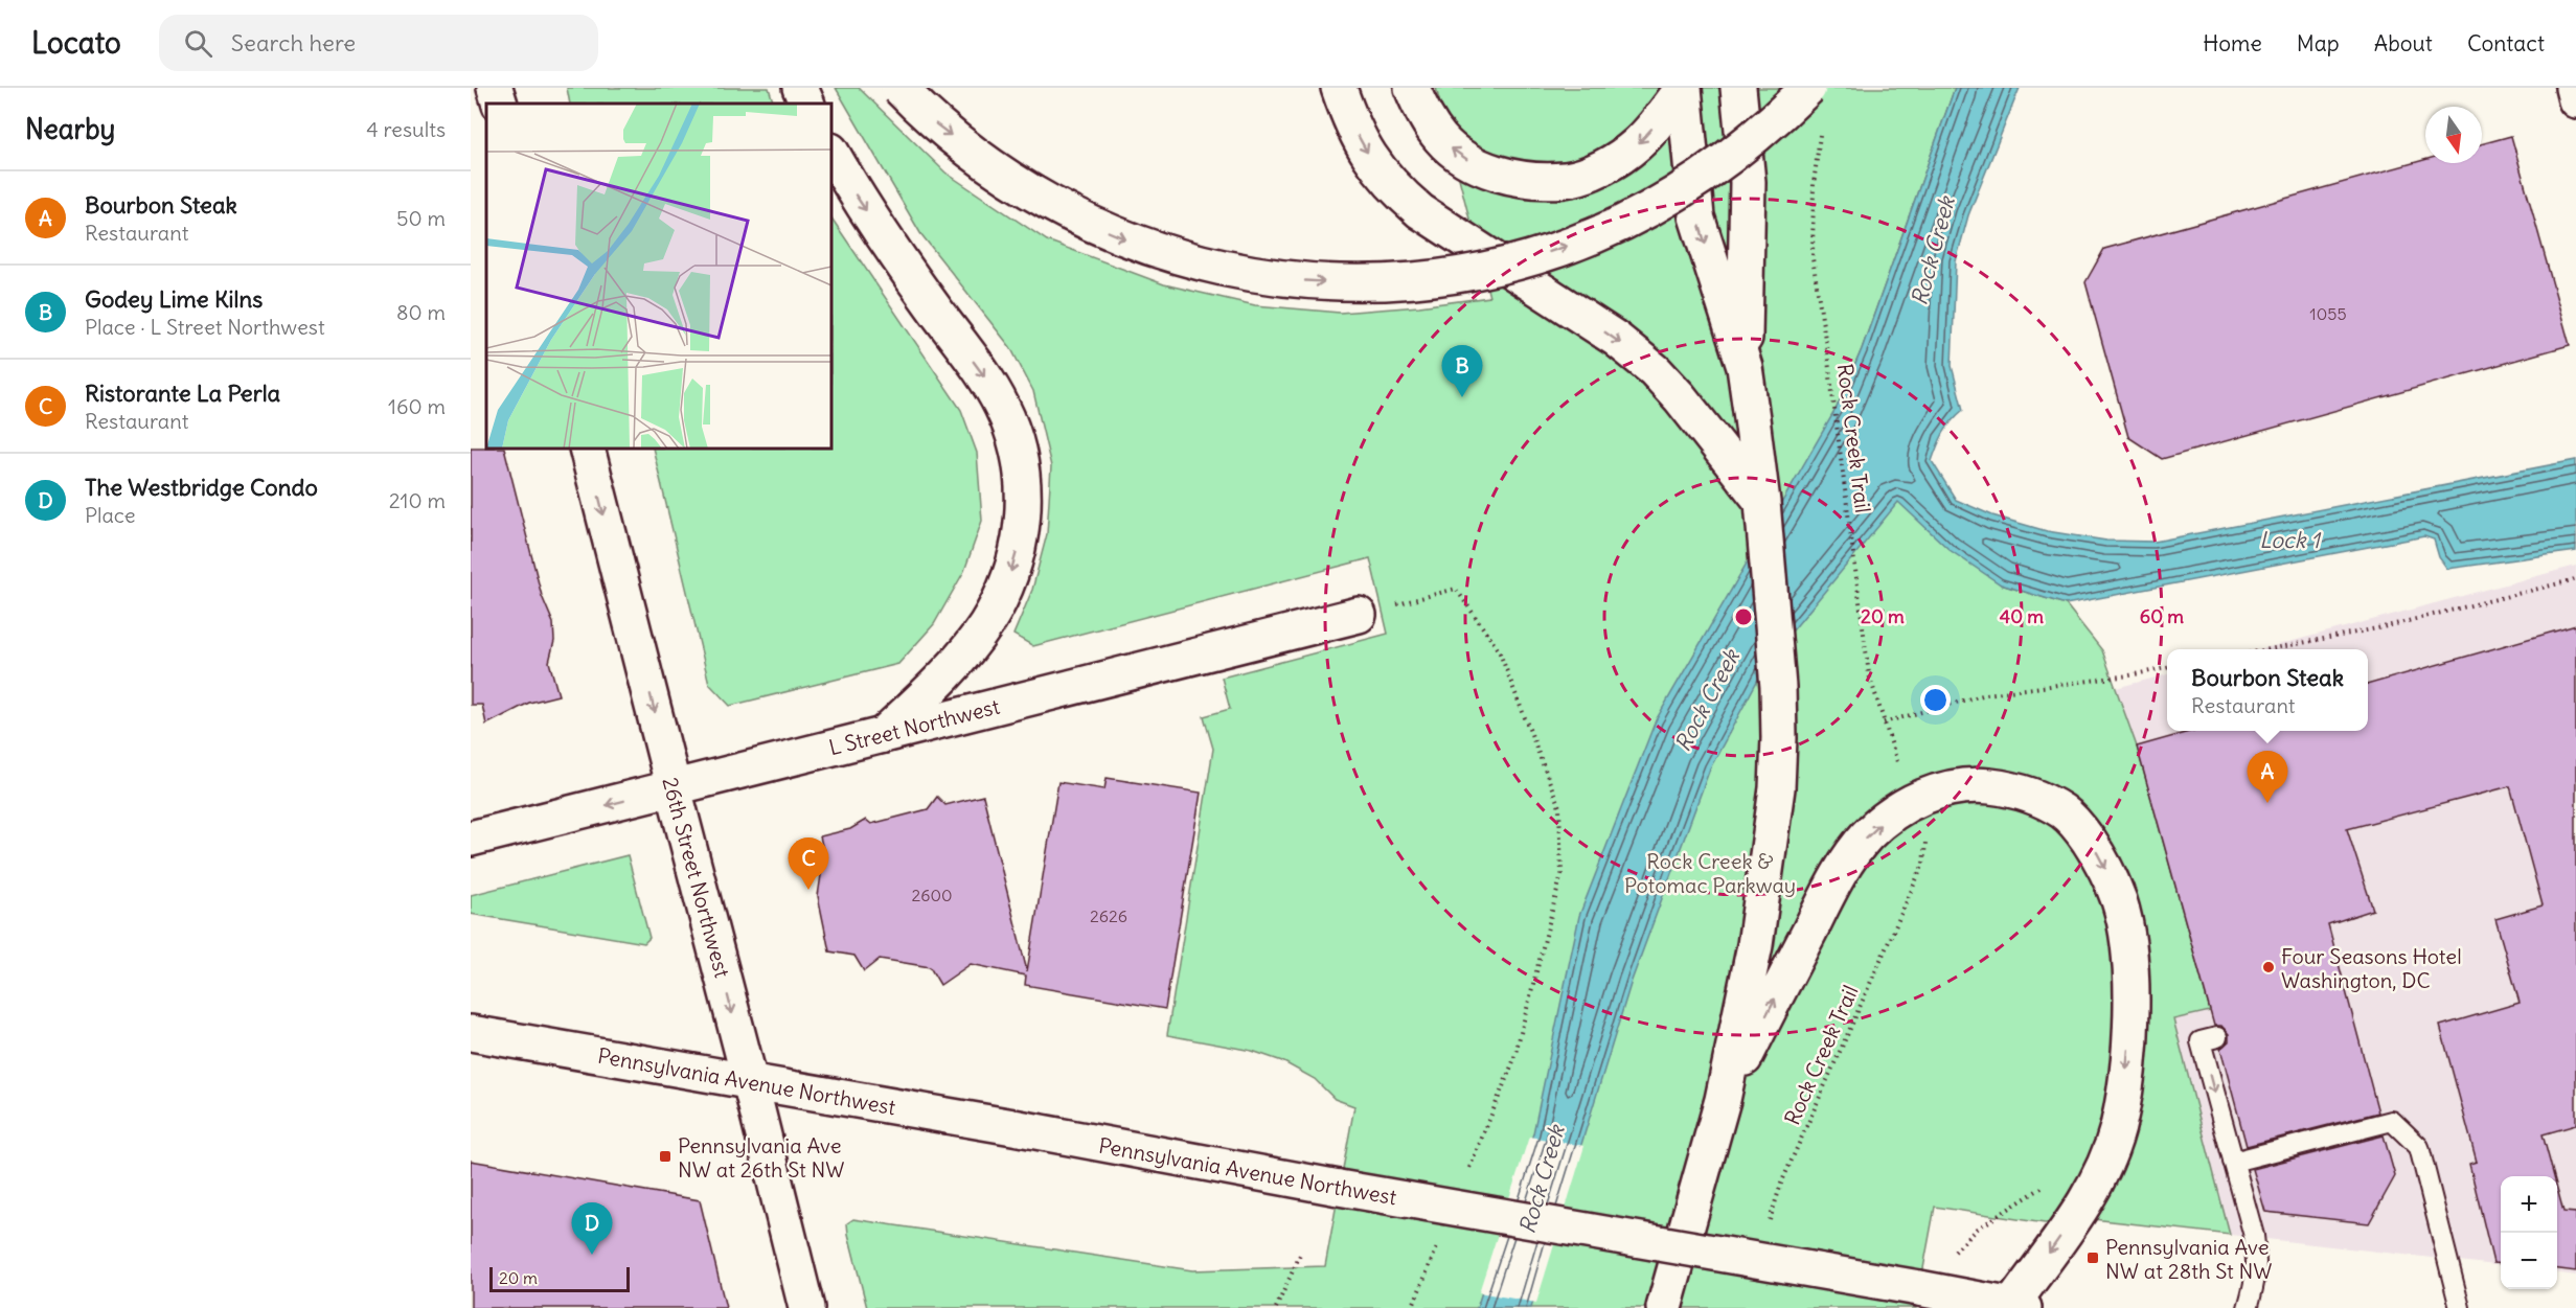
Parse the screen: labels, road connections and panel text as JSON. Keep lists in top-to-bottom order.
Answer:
{
  "streets": {
    "main road": ["L Street Northwest", "26th Street Northwest", "Pennsylvania Avenue Northwest"],
    "path": ["Rock Creek Trail"]
  },
  "crossings": [
    ["L Street Northwest", "26th Street Northwest"],
    ["26th Street Northwest", "Pennsylvania Avenue Northwest"]
  ],
  "one_way": ["26th Street Northwest"],
  "water": ["Rock Creek", "Lock 1"],
  "parks": ["Rock Creek & Potomac Parkway"],
  "places": {
    "other": ["Four Seasons Hotel Washington, DC"],
    "transit": ["Pennsylvania Ave NW at 26th St NW", "Pennsylvania Ave NW at 28th St NW"]
  },
  "house_numbers": ["1055", "2600", "2626"],
  "scale_bar": "20 m",
  "north": "bottom",
  "page": {
    "header": "Locato",
    "search": "Search here",
    "nav": [
      "Home",
      "Map",
      "About",
      "Contact"
    ],
    "heading": ["Nearby", "4 results"],
    "list": [
      {
        "mark": "A",
        "name": "Bourbon Steak",
        "note": "Restaurant",
        "value": "50 m"
      },
      {
        "mark": "B",
        "name": "Godey Lime Kilns",
        "note": "Place · L Street Northwest",
        "value": "80 m"
      },
      {
        "mark": "C",
        "name": "Ristorante La Perla",
        "note": "Restaurant",
        "value": "160 m"
      },
      {
        "mark": "D",
        "name": "The Westbridge Condo",
        "note": "Place",
        "value": "210 m"
      }
    ],
    "pins": [
      "B",
      "A",
      "C",
      "D"
    ],
    "popup": ["Bourbon Steak", "Restaurant"],
    "map_buttons": ["+", "−"],
    "scale": "20 m"
  },
  "rings": ["20 m", "40 m", "60 m"]
}
